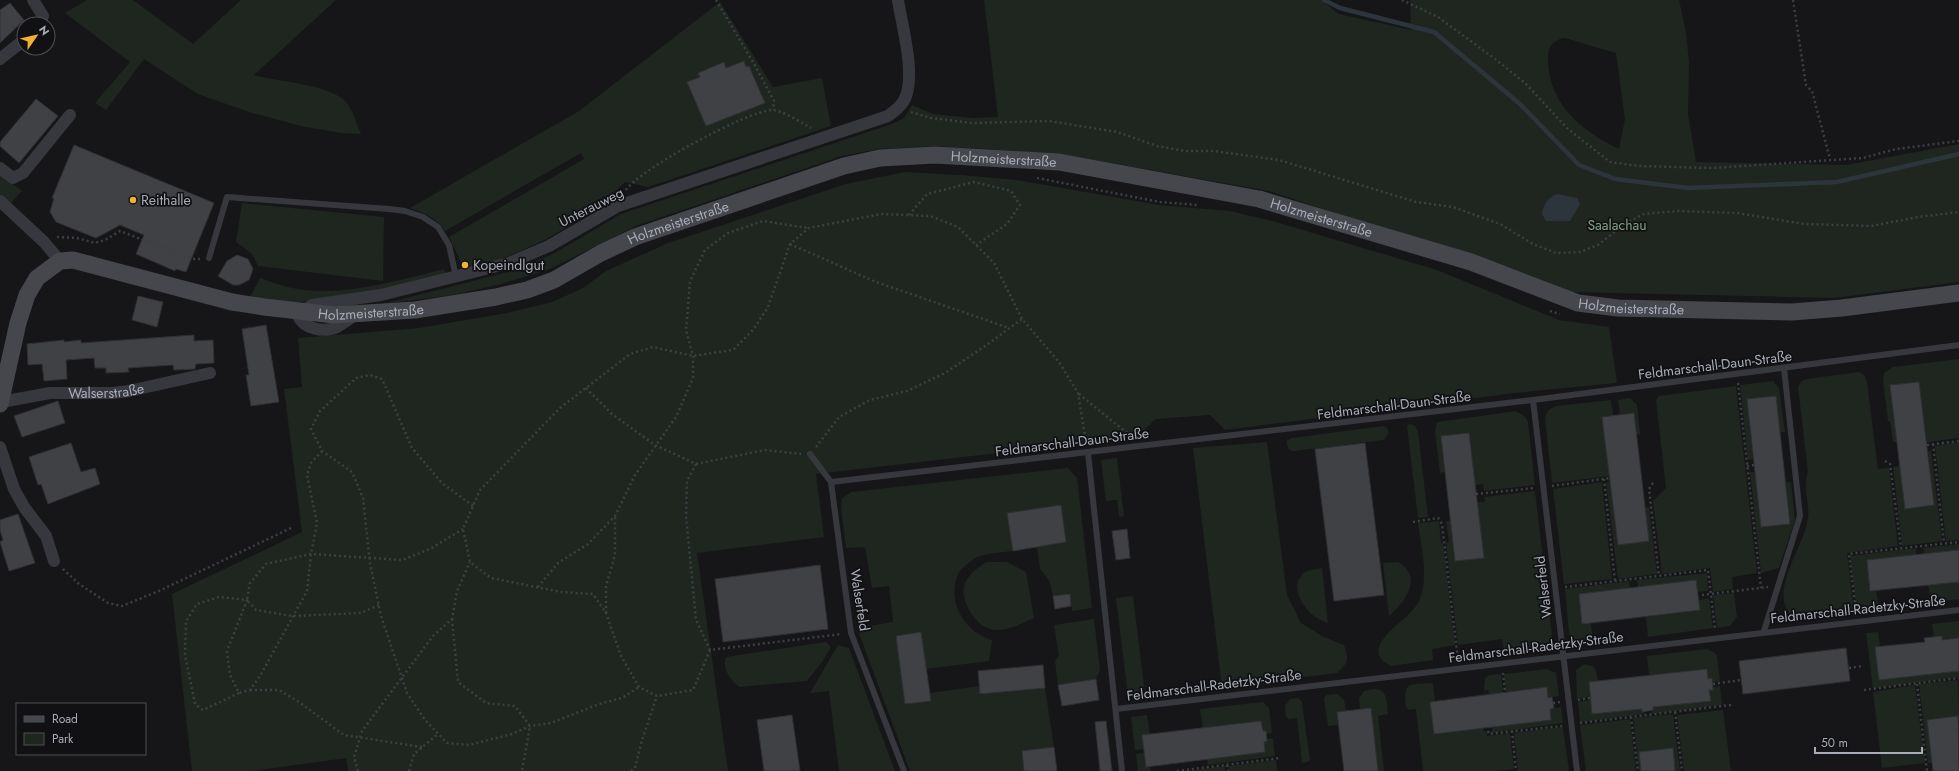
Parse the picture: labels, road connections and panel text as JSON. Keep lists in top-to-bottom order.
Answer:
{
  "streets": {
    "street": ["Holzmeisterstraße", "Unterauweg", "Walserstraße"],
    "lane": ["Feldmarschall-Daun-Straße", "Walserfeld", "Feldmarschall-Radetzky-Straße"]
  },
  "crossings": [
    ["Holzmeisterstraße", "Unterauweg"],
    ["Holzmeisterstraße", "Walserstraße"],
    ["Feldmarschall-Daun-Straße", "Walserfeld"],
    ["Walserfeld", "Feldmarschall-Radetzky-Straße"]
  ],
  "parks": ["Saalachau"],
  "places": ["Reithalle", "Kopeindlgut"],
  "legend": ["Road", "Park"],
  "scale_bar": "50 m",
  "north": "top right"
}
